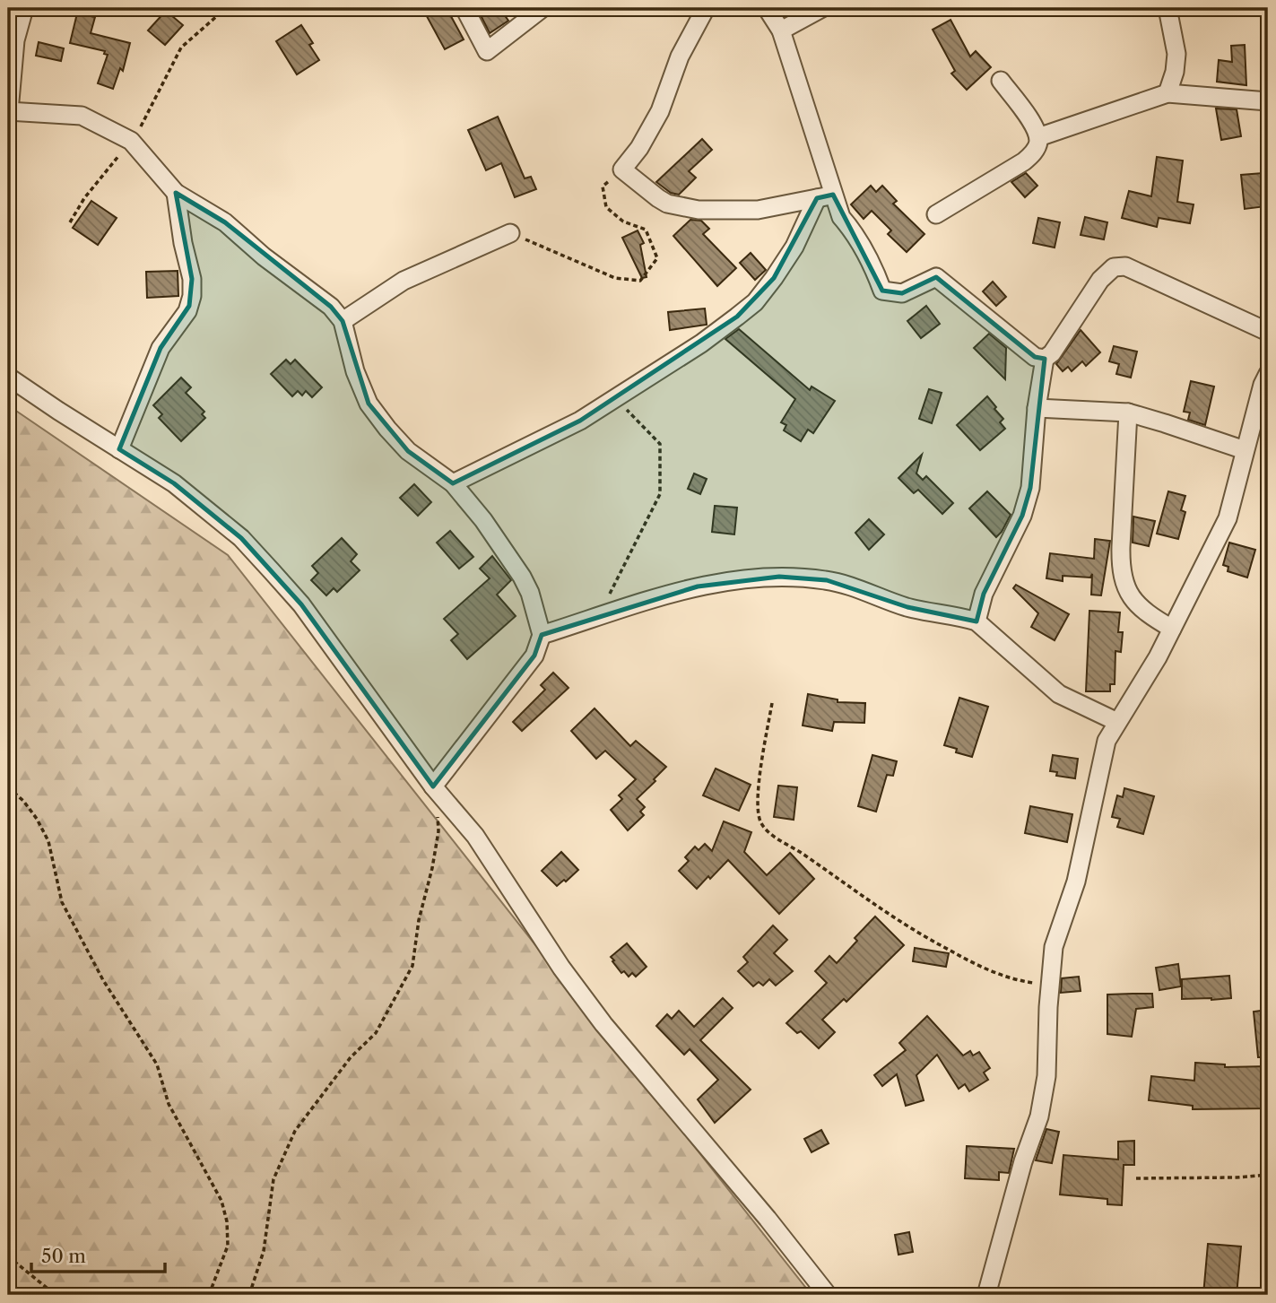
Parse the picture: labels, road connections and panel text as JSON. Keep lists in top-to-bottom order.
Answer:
{
  "scale_bar": "50 m"
}
